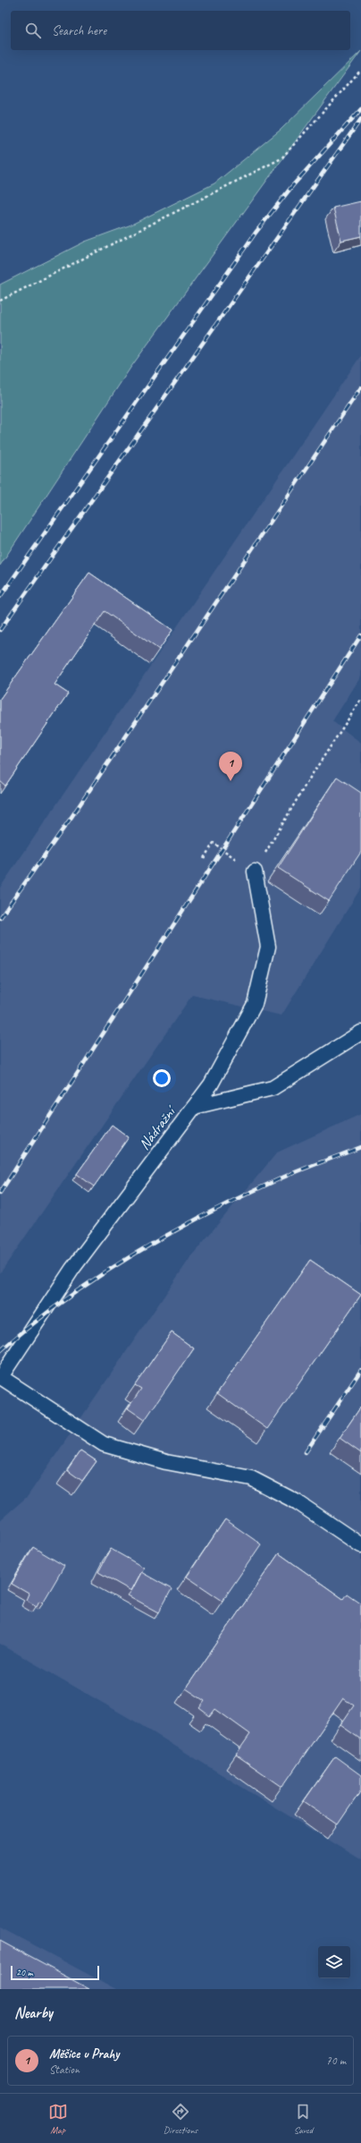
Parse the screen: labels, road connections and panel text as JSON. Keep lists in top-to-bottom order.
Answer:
{
  "streets": {
    "lane": ["Nádražní"]
  },
  "scale_bar": "20 m",
  "page": {
    "search": "Search here",
    "pins": "1",
    "scale": "20 m",
    "heading": "Nearby",
    "list": [
      {
        "mark": "1",
        "name": "Měšice u Prahy",
        "note": "Station",
        "value": "70 m"
      }
    ],
    "nav": ["Map", "Directions", "Saved"]
  }
}
